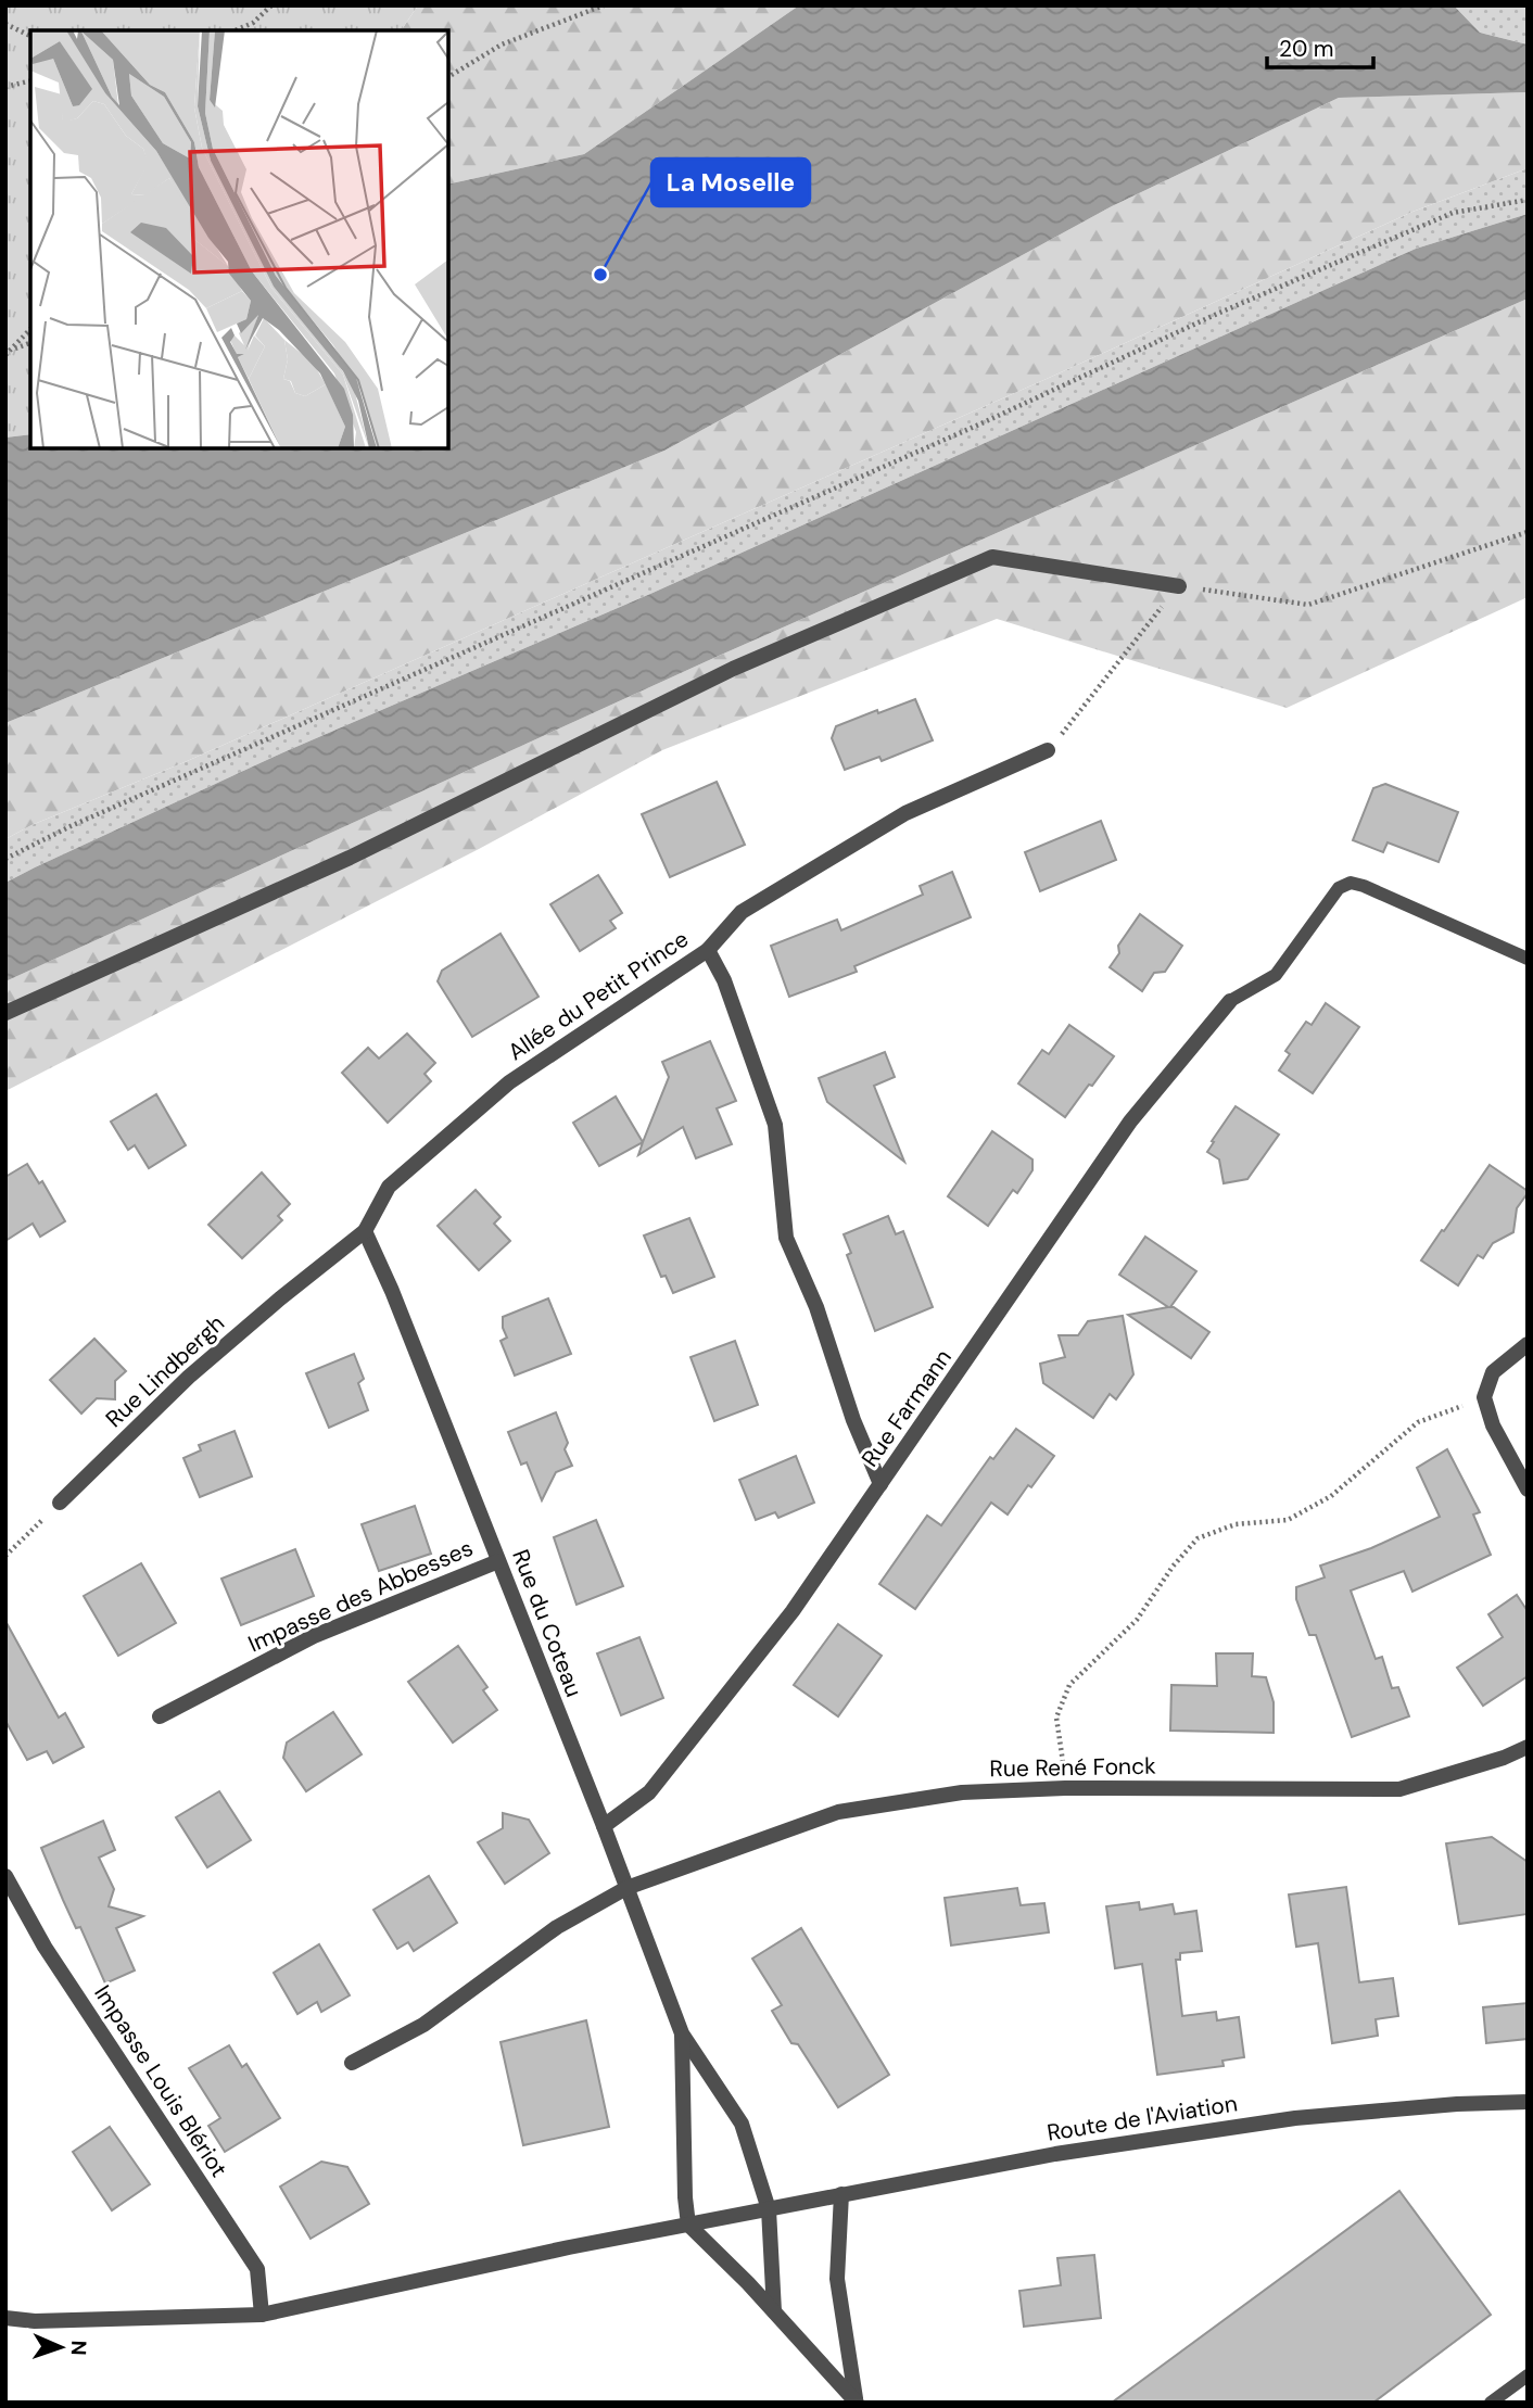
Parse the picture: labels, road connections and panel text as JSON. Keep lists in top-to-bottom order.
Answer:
{
  "streets": {
    "street": [
      "Allée du Petit Prince",
      "Rue Lindbergh",
      "Rue Farmann",
      "Impasse des Abbesses",
      "Rue du Coteau",
      "Rue René Fonck",
      "Impasse Louis Blériot",
      "Route de l'Aviation"
    ]
  },
  "crossings": [
    ["Allée du Petit Prince", "Rue Lindbergh"],
    ["Allée du Petit Prince", "Rue du Coteau"],
    ["Rue Lindbergh", "Rue du Coteau"],
    ["Rue Farmann", "Rue du Coteau"],
    ["Impasse des Abbesses", "Rue du Coteau"],
    ["Rue du Coteau", "Rue René Fonck"],
    ["Rue du Coteau", "Route de l'Aviation"],
    ["Impasse Louis Blériot", "Route de l'Aviation"]
  ],
  "places": ["La Moselle"],
  "scale_bar": "20 m",
  "north": "right"
}
